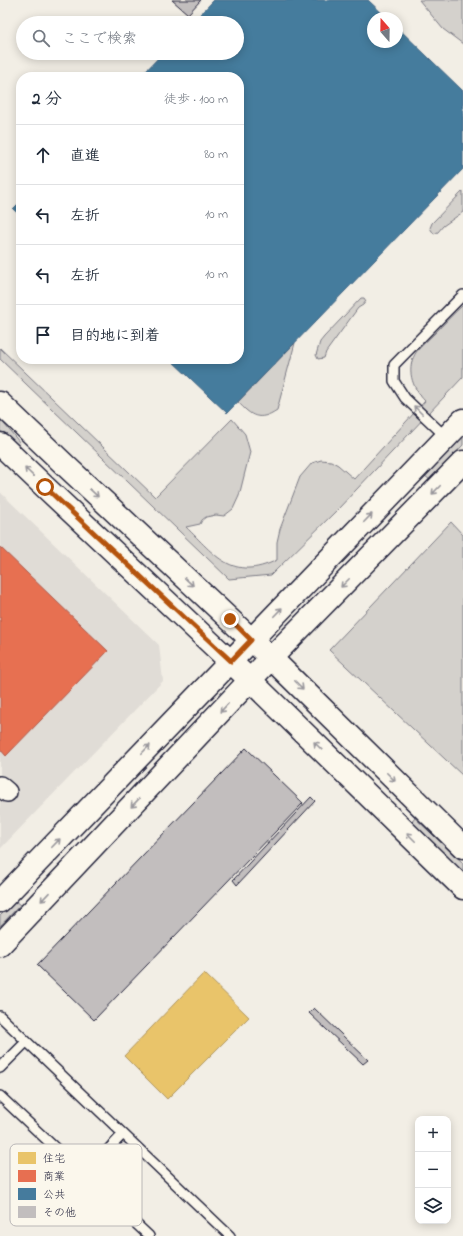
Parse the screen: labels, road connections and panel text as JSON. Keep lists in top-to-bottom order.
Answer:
{
  "legend": [
    "住宅",
    "商業",
    "公共",
    "その他"
  ],
  "north": "top",
  "page": {
    "search": "ここで検索",
    "heading": ["2 分", "徒歩 · 100 m"],
    "list": [
      ["直進", "80 m"],
      ["左折", "10 m"],
      ["左折", "10 m"],
      "目的地に到着"
    ],
    "map_buttons": ["+", "−"]
  }
}
